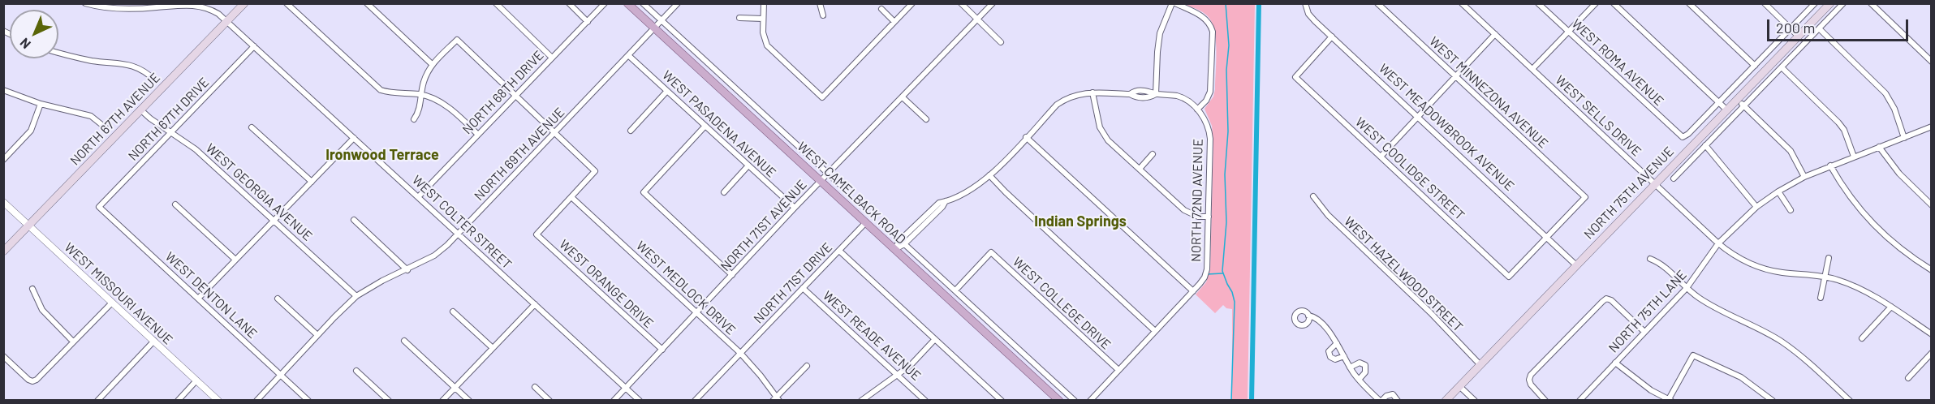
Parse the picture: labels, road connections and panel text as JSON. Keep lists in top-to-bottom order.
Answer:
{
  "streets": {
    "main road": ["NORTH 67TH AVENUE", "WEST CAMELBACK ROAD", "NORTH 75TH AVENUE"],
    "street": [
      "WEST ROMA AVENUE",
      "NORTH 68TH DRIVE",
      "WEST MINNEZONA AVENUE",
      "WEST SELLS DRIVE",
      "NORTH 67TH DRIVE",
      "WEST PASADENA AVENUE",
      "WEST MEADOWBROOK AVENUE",
      "NORTH 69TH AVENUE",
      "WEST COOLIDGE STREET",
      "WEST GEORGIA AVENUE",
      "NORTH 72ND AVENUE",
      "WEST COLTER STREET",
      "NORTH 71ST AVENUE",
      "WEST HAZELWOOD STREET",
      "NORTH 71ST DRIVE",
      "WEST ORANGE DRIVE",
      "WEST MEDLOCK DRIVE",
      "WEST MISSOURI AVENUE",
      "WEST DENTON LANE",
      "WEST COLLEGE DRIVE",
      "NORTH 75TH LANE",
      "WEST READE AVENUE"
    ]
  },
  "crossings": [
    ["WEST ROMA AVENUE", "NORTH 75TH AVENUE"],
    ["NORTH 68TH DRIVE", "WEST COLTER STREET"],
    ["WEST MINNEZONA AVENUE", "WEST MEADOWBROOK AVENUE"],
    ["WEST MINNEZONA AVENUE", "WEST COOLIDGE STREET"],
    ["WEST SELLS DRIVE", "NORTH 75TH AVENUE"],
    ["WEST SELLS DRIVE", "NORTH 75TH LANE"],
    ["NORTH 67TH AVENUE", "WEST GEORGIA AVENUE"],
    ["NORTH 67TH AVENUE", "WEST COLTER STREET"],
    ["NORTH 67TH AVENUE", "WEST MISSOURI AVENUE"],
    ["NORTH 67TH DRIVE", "WEST GEORGIA AVENUE"],
    ["NORTH 67TH DRIVE", "WEST COLTER STREET"],
    ["NORTH 67TH DRIVE", "WEST DENTON LANE"],
    ["WEST PASADENA AVENUE", "NORTH 69TH AVENUE"],
    ["WEST PASADENA AVENUE", "NORTH 71ST AVENUE"],
    ["WEST MEADOWBROOK AVENUE", "WEST COOLIDGE STREET"],
    ["WEST MEADOWBROOK AVENUE", "NORTH 75TH AVENUE"],
    ["NORTH 69TH AVENUE", "WEST GEORGIA AVENUE"],
    ["NORTH 69TH AVENUE", "WEST CAMELBACK ROAD"],
    ["NORTH 69TH AVENUE", "WEST COLTER STREET"],
    ["NORTH 69TH AVENUE", "WEST DENTON LANE"],
    ["WEST CAMELBACK ROAD", "NORTH 71ST AVENUE"],
    ["WEST CAMELBACK ROAD", "NORTH 71ST DRIVE"],
    ["WEST CAMELBACK ROAD", "WEST COLLEGE DRIVE"],
    ["NORTH 75TH AVENUE", "WEST HAZELWOOD STREET"],
    ["NORTH 72ND AVENUE", "WEST COLLEGE DRIVE"],
    ["WEST COLTER STREET", "NORTH 71ST AVENUE"],
    ["NORTH 71ST AVENUE", "WEST ORANGE DRIVE"],
    ["NORTH 71ST AVENUE", "WEST MEDLOCK DRIVE"],
    ["NORTH 71ST DRIVE", "WEST MEDLOCK DRIVE"],
    ["NORTH 71ST DRIVE", "WEST READE AVENUE"],
    ["WEST ORANGE DRIVE", "WEST MEDLOCK DRIVE"]
  ],
  "districts": ["Ironwood Terrace", "Indian Springs"],
  "scale_bar": "200 m",
  "north": "bottom left"
}
